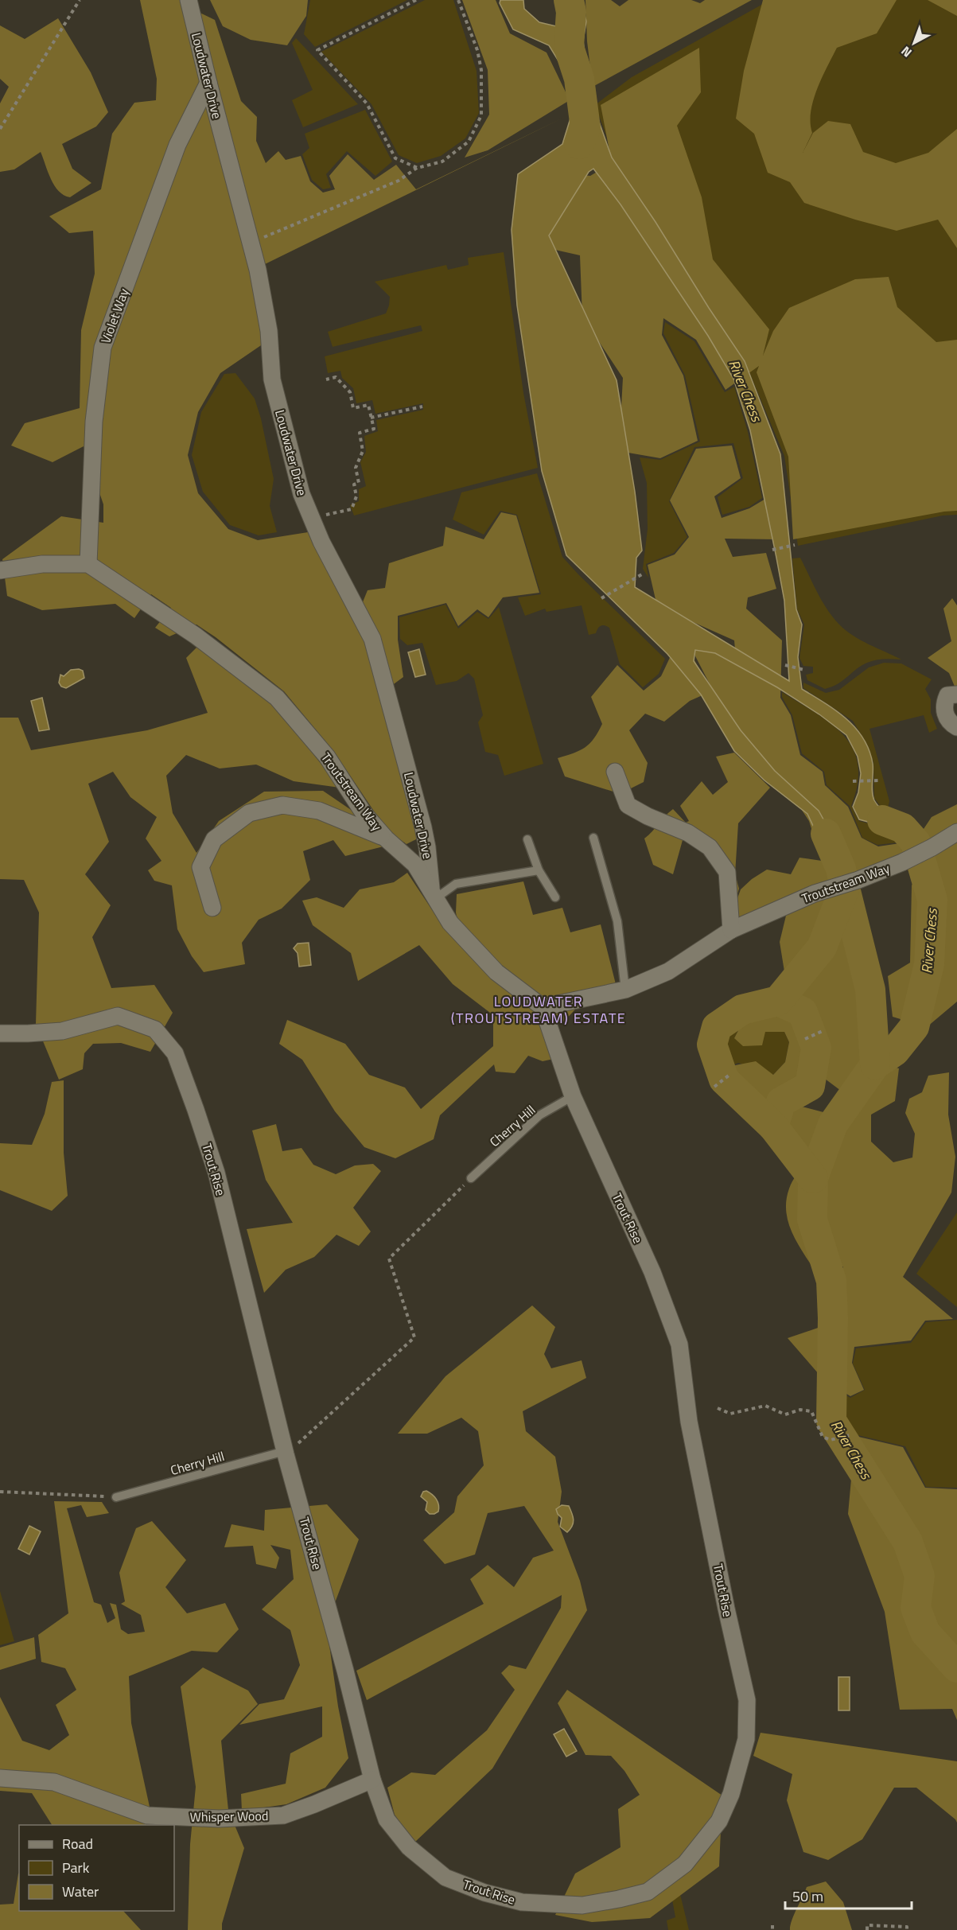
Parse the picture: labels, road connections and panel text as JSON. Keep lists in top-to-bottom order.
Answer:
{
  "streets": {
    "street": [
      "Loudwater Drive",
      "Violet Way",
      "Troutstream Way",
      "Trout Rise",
      "Whisper Wood"
    ],
    "lane": ["Cherry Hill"]
  },
  "crossings": [
    ["Loudwater Drive", "Violet Way"],
    ["Loudwater Drive", "Troutstream Way"],
    ["Violet Way", "Troutstream Way"],
    ["Troutstream Way", "Trout Rise"],
    ["Cherry Hill", "Trout Rise"],
    ["Trout Rise", "Whisper Wood"]
  ],
  "districts": ["LOUDWATER (TROUTSTREAM) ESTATE"],
  "water": ["River Chess"],
  "legend": ["Road", "Park", "Water"],
  "scale_bar": "50 m",
  "north": "bottom left"
}
